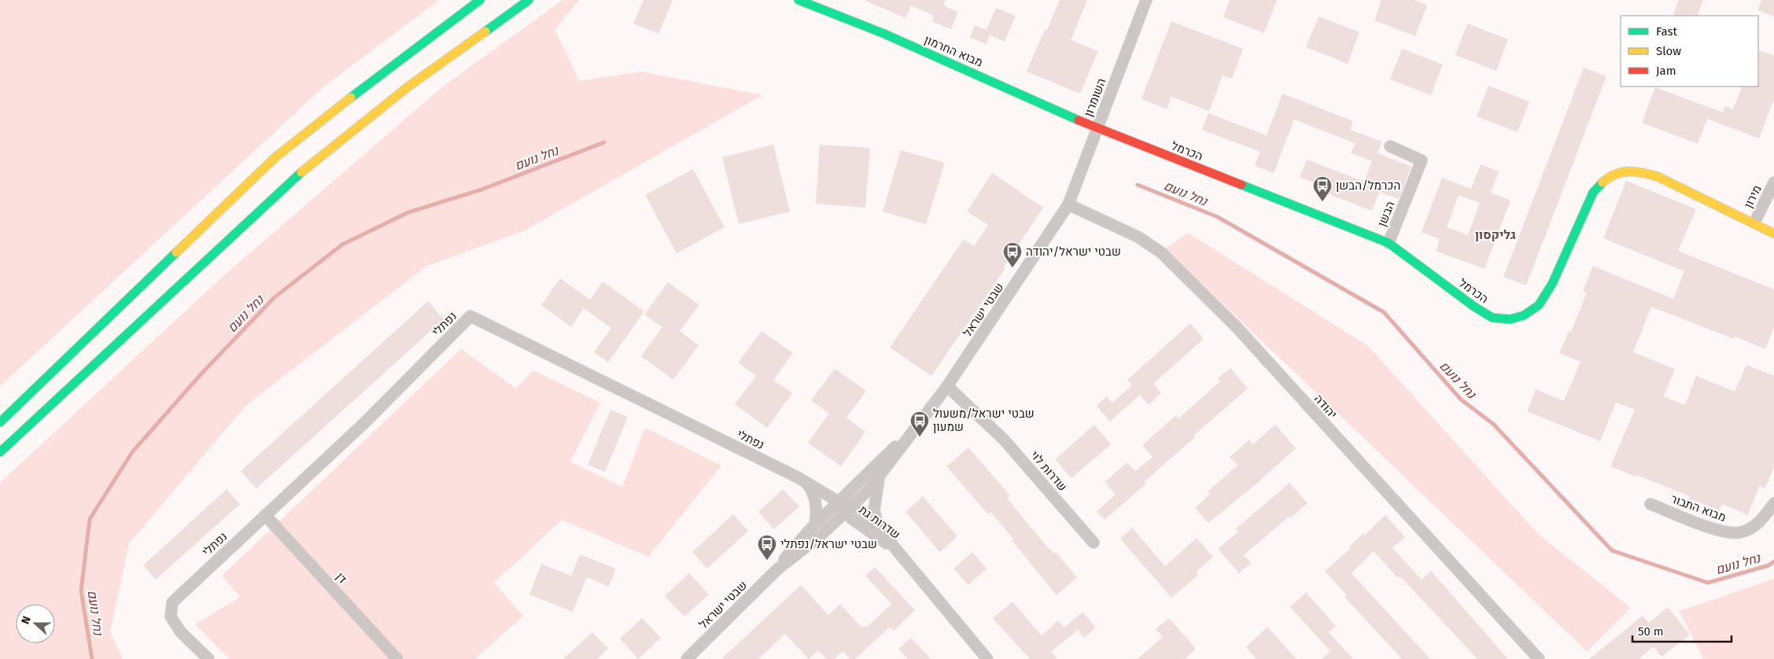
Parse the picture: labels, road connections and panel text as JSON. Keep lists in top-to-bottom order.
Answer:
{
  "streets": {
    "main road": ["מבוא החרמון", "הכרמל"],
    "street": [
      "השומרון",
      "מירון",
      "הבשן",
      "שבטי ישראל",
      "נפתלי",
      "יהודה",
      "שדרות לוי",
      "מבוא התבור",
      "שדרות גת",
      "דן"
    ]
  },
  "crossings": [
    ["מבוא החרמון", "השומרון"],
    ["מבוא החרמון", "הכרמל"],
    ["השומרון", "הכרמל"],
    ["השומרון", "שבטי ישראל"],
    ["השומרון", "יהודה"],
    ["הכרמל", "מירון"],
    ["הכרמל", "הבשן"],
    ["שבטי ישראל", "נפתלי"],
    ["שבטי ישראל", "יהודה"],
    ["שבטי ישראל", "שדרות לוי"],
    ["שבטי ישראל", "שדרות גת"],
    ["נפתלי", "שדרות גת"],
    ["נפתלי", "דן"]
  ],
  "districts": ["גליקסון"],
  "water": ["נחל נועם"],
  "places": {
    "bus stop": [
      "הכרמל/הבשן",
      "שבטי ישראל/יהודה",
      "שבטי ישראל/משעול שמעון",
      "שבטי ישראל/נפתלי"
    ]
  },
  "legend": ["Fast", "Slow", "Jam"],
  "scale_bar": "50 m",
  "north": "left"
}
